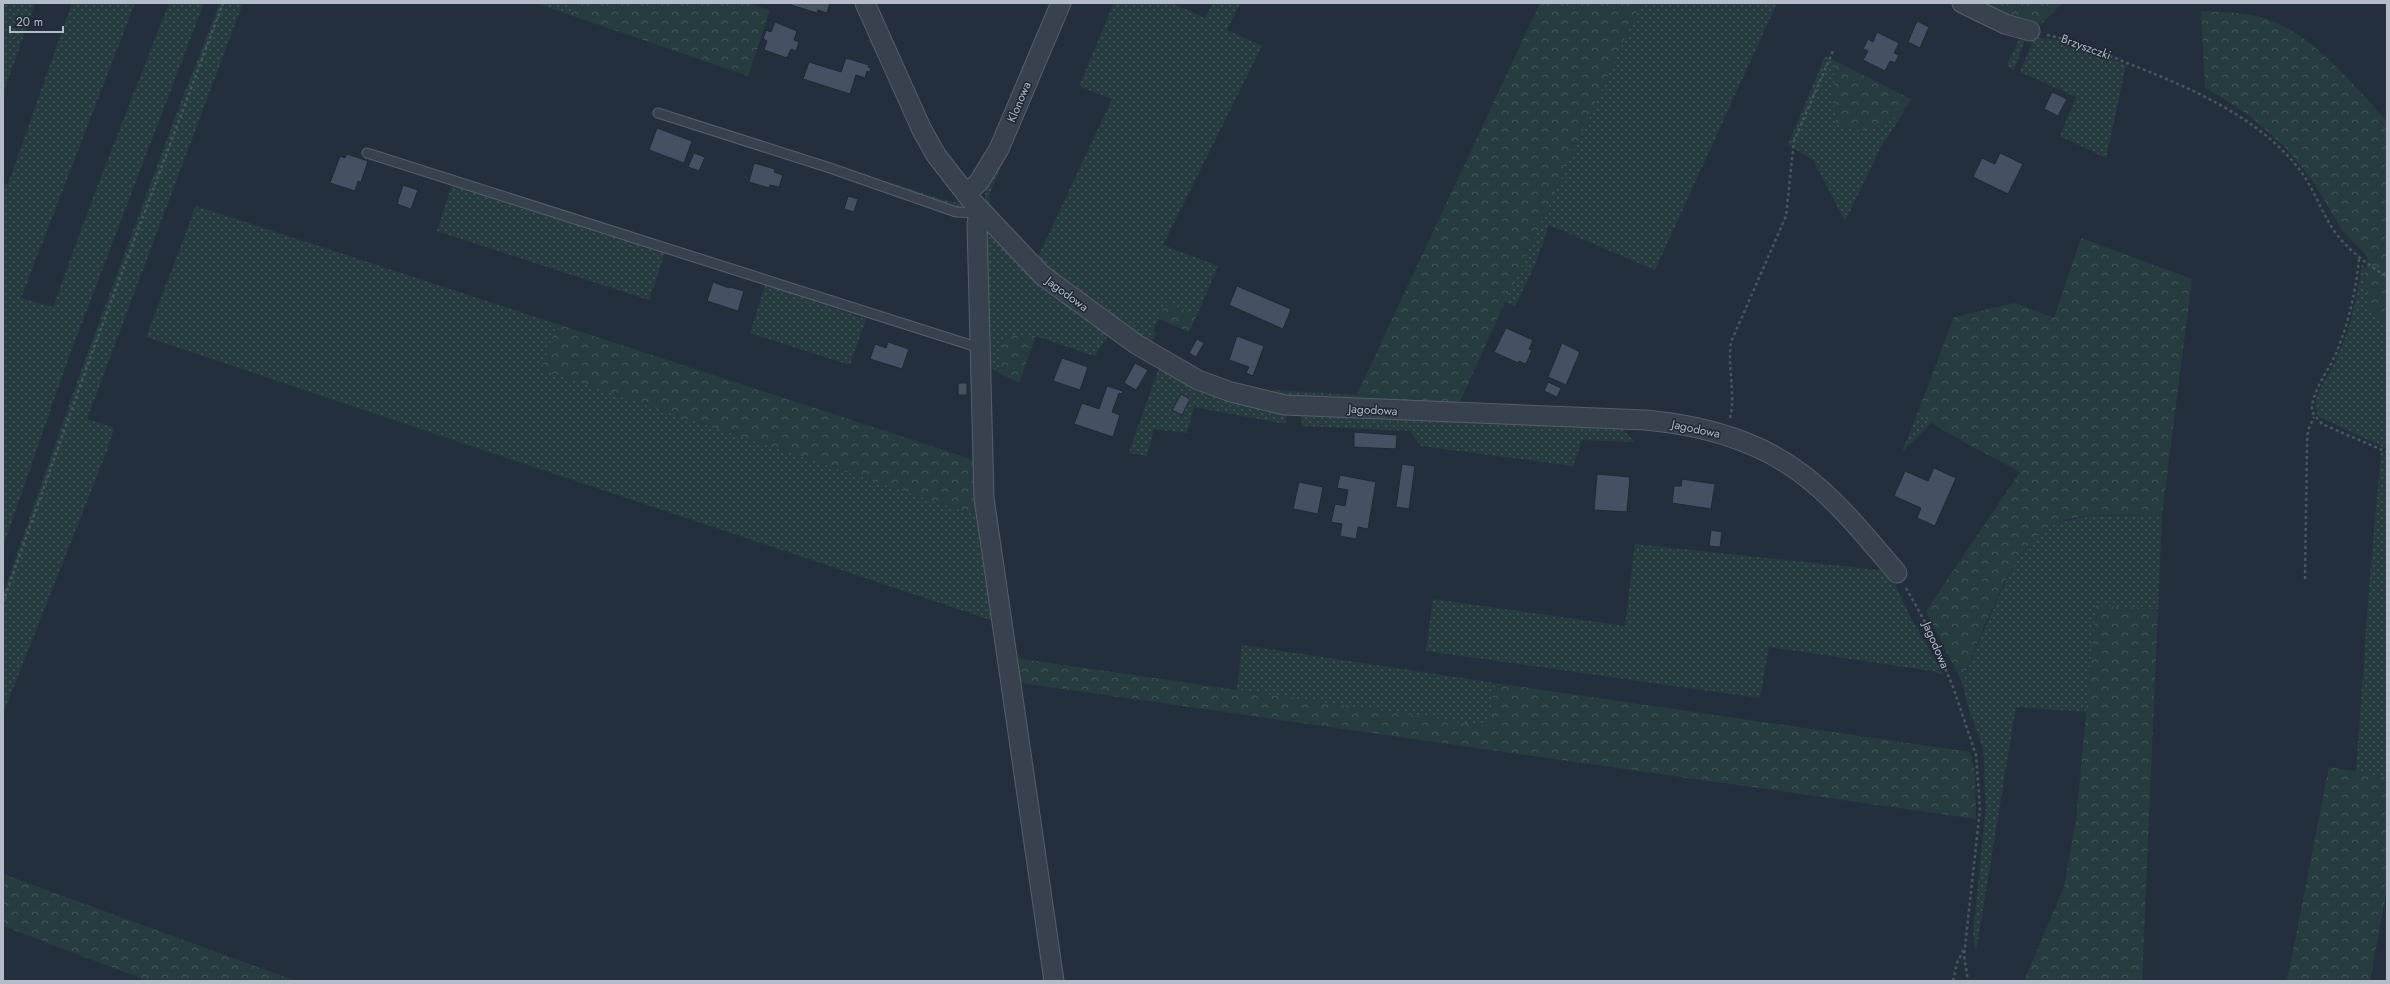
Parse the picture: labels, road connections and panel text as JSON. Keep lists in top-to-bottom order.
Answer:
{
  "streets": {
    "street": ["Klonowa", "Jagodowa"],
    "path": ["Brzyszczki"]
  },
  "crossings": [
    ["Klonowa", "Jagodowa"]
  ],
  "scale_bar": "20 m"
}
